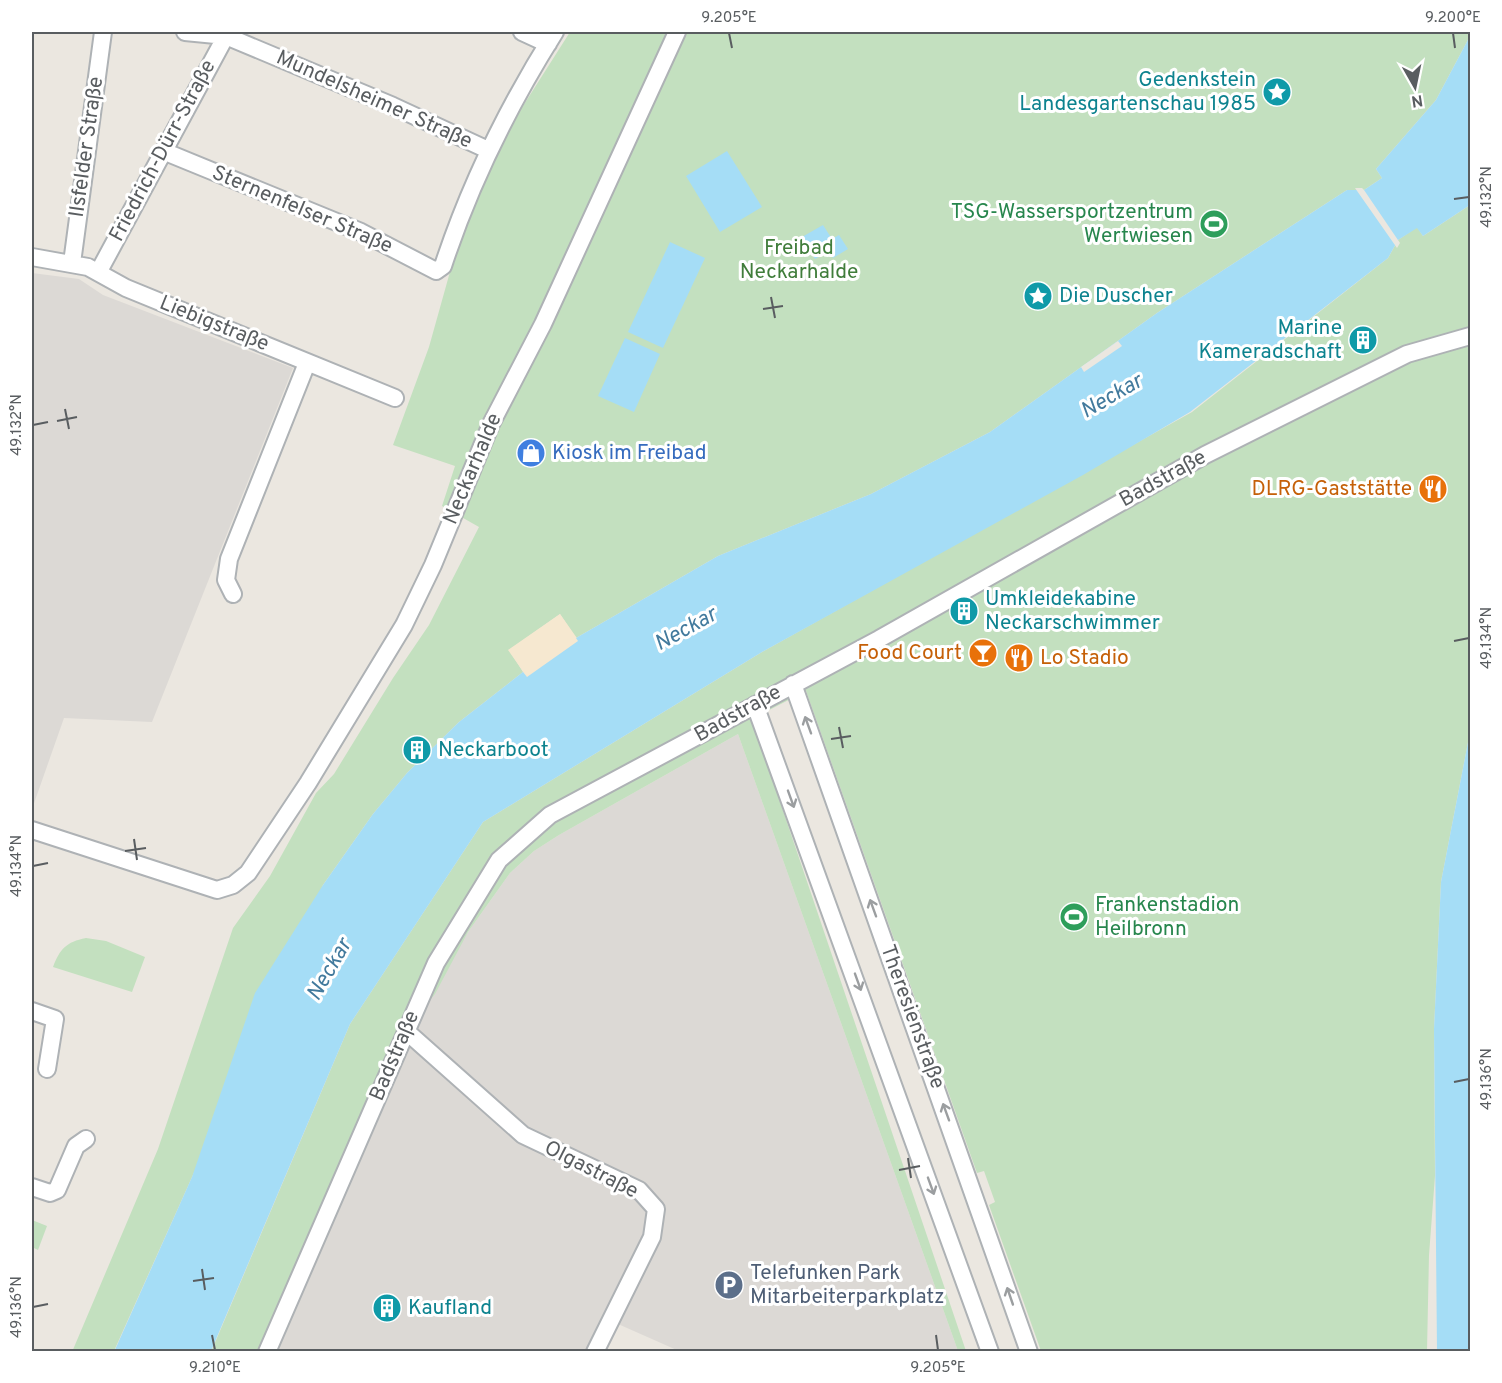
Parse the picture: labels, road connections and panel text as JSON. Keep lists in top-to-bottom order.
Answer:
{
  "streets": {
    "street": [
      "Mundelsheimer Straße",
      "Ilsfelder Straße",
      "Friedrich-Dürr-Straße",
      "Sternenfelser Straße",
      "Liebigstraße",
      "Neckarhalde",
      "Badstraße",
      "Theresienstraße",
      "Olgastraße"
    ]
  },
  "crossings": [
    ["Mundelsheimer Straße", "Friedrich-Dürr-Straße"],
    ["Mundelsheimer Straße", "Sternenfelser Straße"],
    ["Ilsfelder Straße", "Liebigstraße"],
    ["Friedrich-Dürr-Straße", "Sternenfelser Straße"],
    ["Friedrich-Dürr-Straße", "Liebigstraße"],
    ["Badstraße", "Theresienstraße"],
    ["Badstraße", "Olgastraße"]
  ],
  "water": ["Neckar"],
  "parks": ["Freibad Neckarhalde"],
  "places": {
    "place": ["Gedenkstein Landesgartenschau 1985", "Die Duscher"],
    "sports": ["TSG-Wassersportzentrum Wertwiesen", "Frankenstadion Heilbronn"],
    "building": [
      "Marine Kameradschaft",
      "Umkleidekabine Neckarschwimmer",
      "Neckarboot",
      "Kaufland"
    ],
    "shop": ["Kiosk im Freibad"],
    "restaurant": ["DLRG-Gaststätte", "Lo Stadio"],
    "bar": ["Food Court"],
    "parking": ["Telefunken Park Mitarbeiterparkplatz"]
  },
  "north": "bottom",
  "coordinates": [
    "9.205°E",
    "9.200°E",
    "49.132°N",
    "49.134°N",
    "49.136°N",
    "9.210°E"
  ]
}
